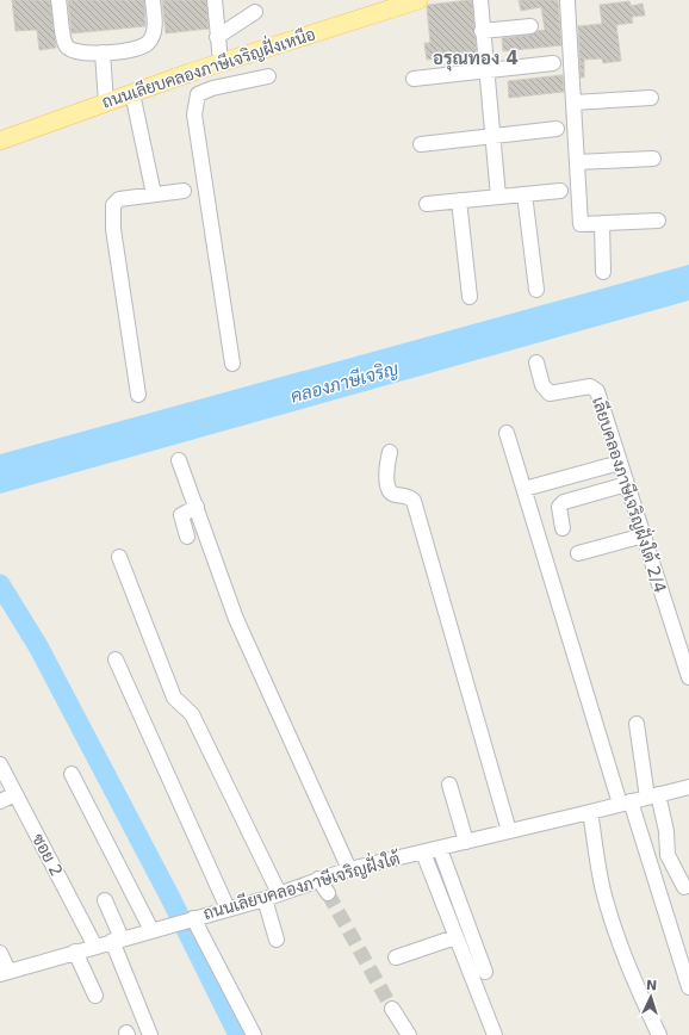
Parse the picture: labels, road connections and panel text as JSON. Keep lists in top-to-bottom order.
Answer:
{
  "streets": {
    "main road": ["ถนนเลียบคลองภาษีเจริญฝั่งเหนือ"],
    "street": ["เลียบคลองภาษีเจริญฝั่งใต้ 2/4", "ซอย 2", "ถนนเลียบคลองภาษีเจริญฝั่งใต้"]
  },
  "crossings": [
    ["ซอย 2", "ถนนเลียบคลองภาษีเจริญฝั่งใต้"]
  ],
  "districts": ["อรุณทอง 4"],
  "water": ["คลองภาษีเจริญ"],
  "north": "top"
}
